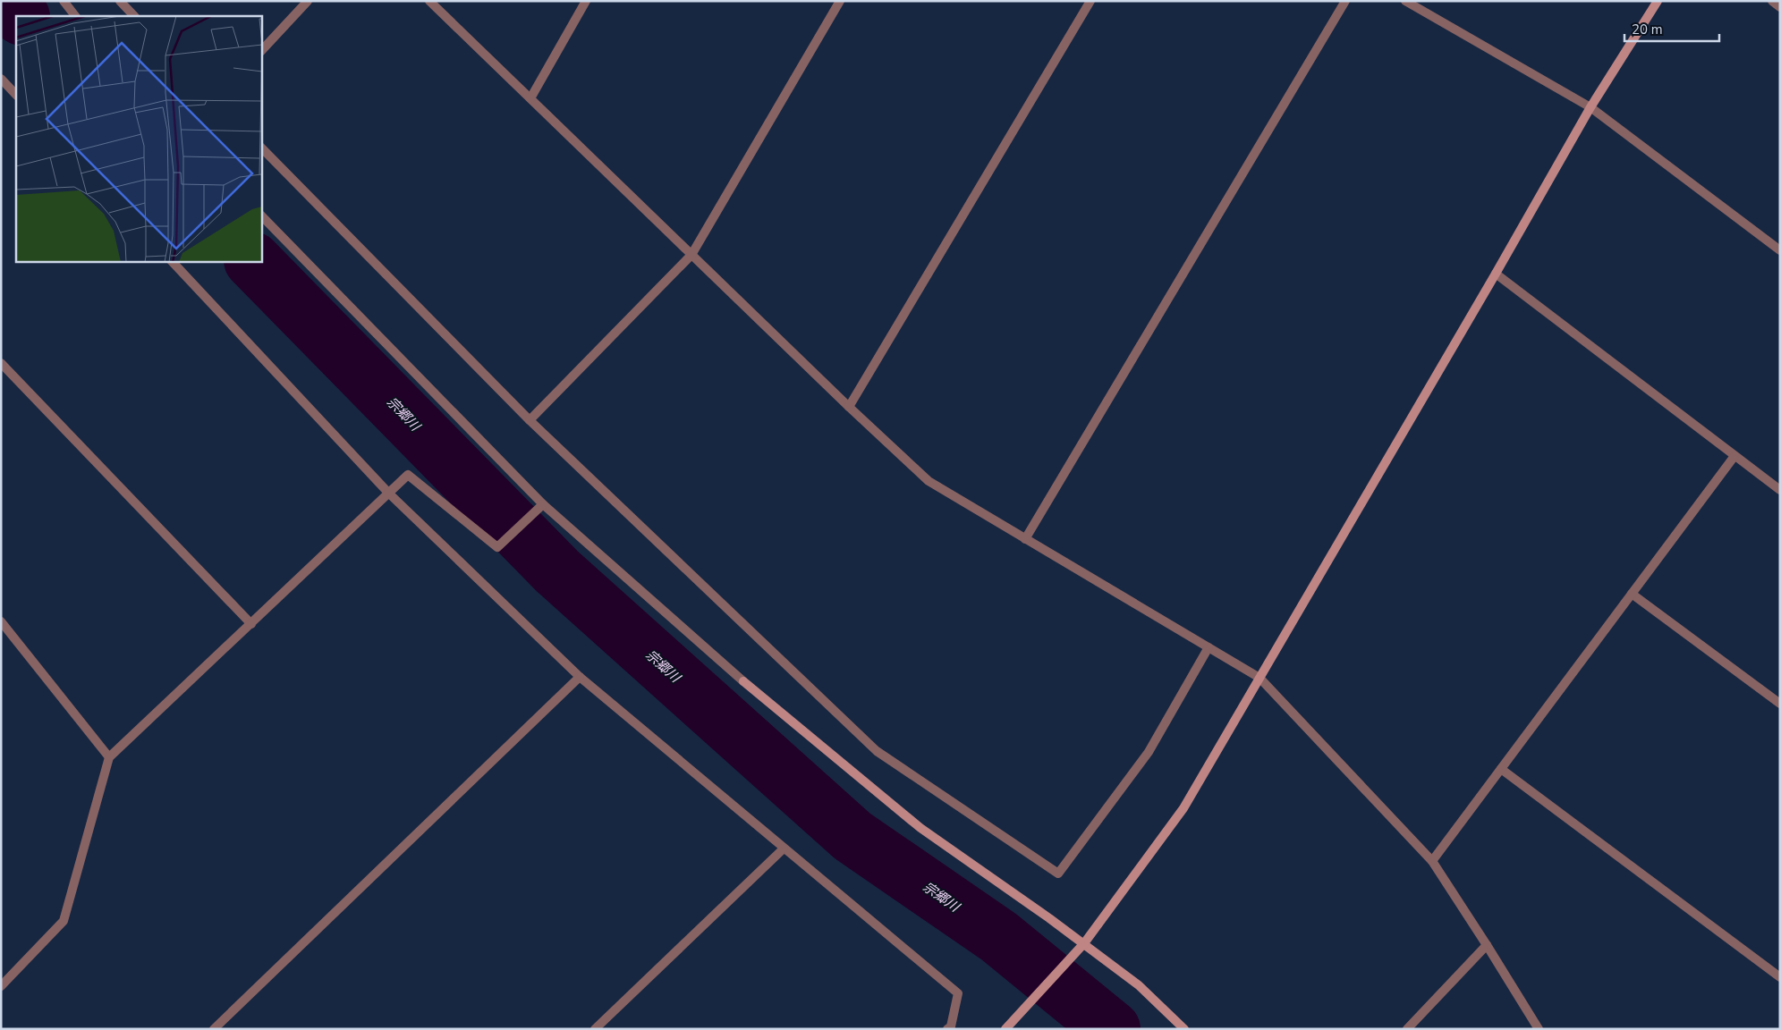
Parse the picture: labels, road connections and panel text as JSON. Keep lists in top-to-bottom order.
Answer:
{
  "water": ["宗郷川"],
  "scale_bar": "20 m"
}
